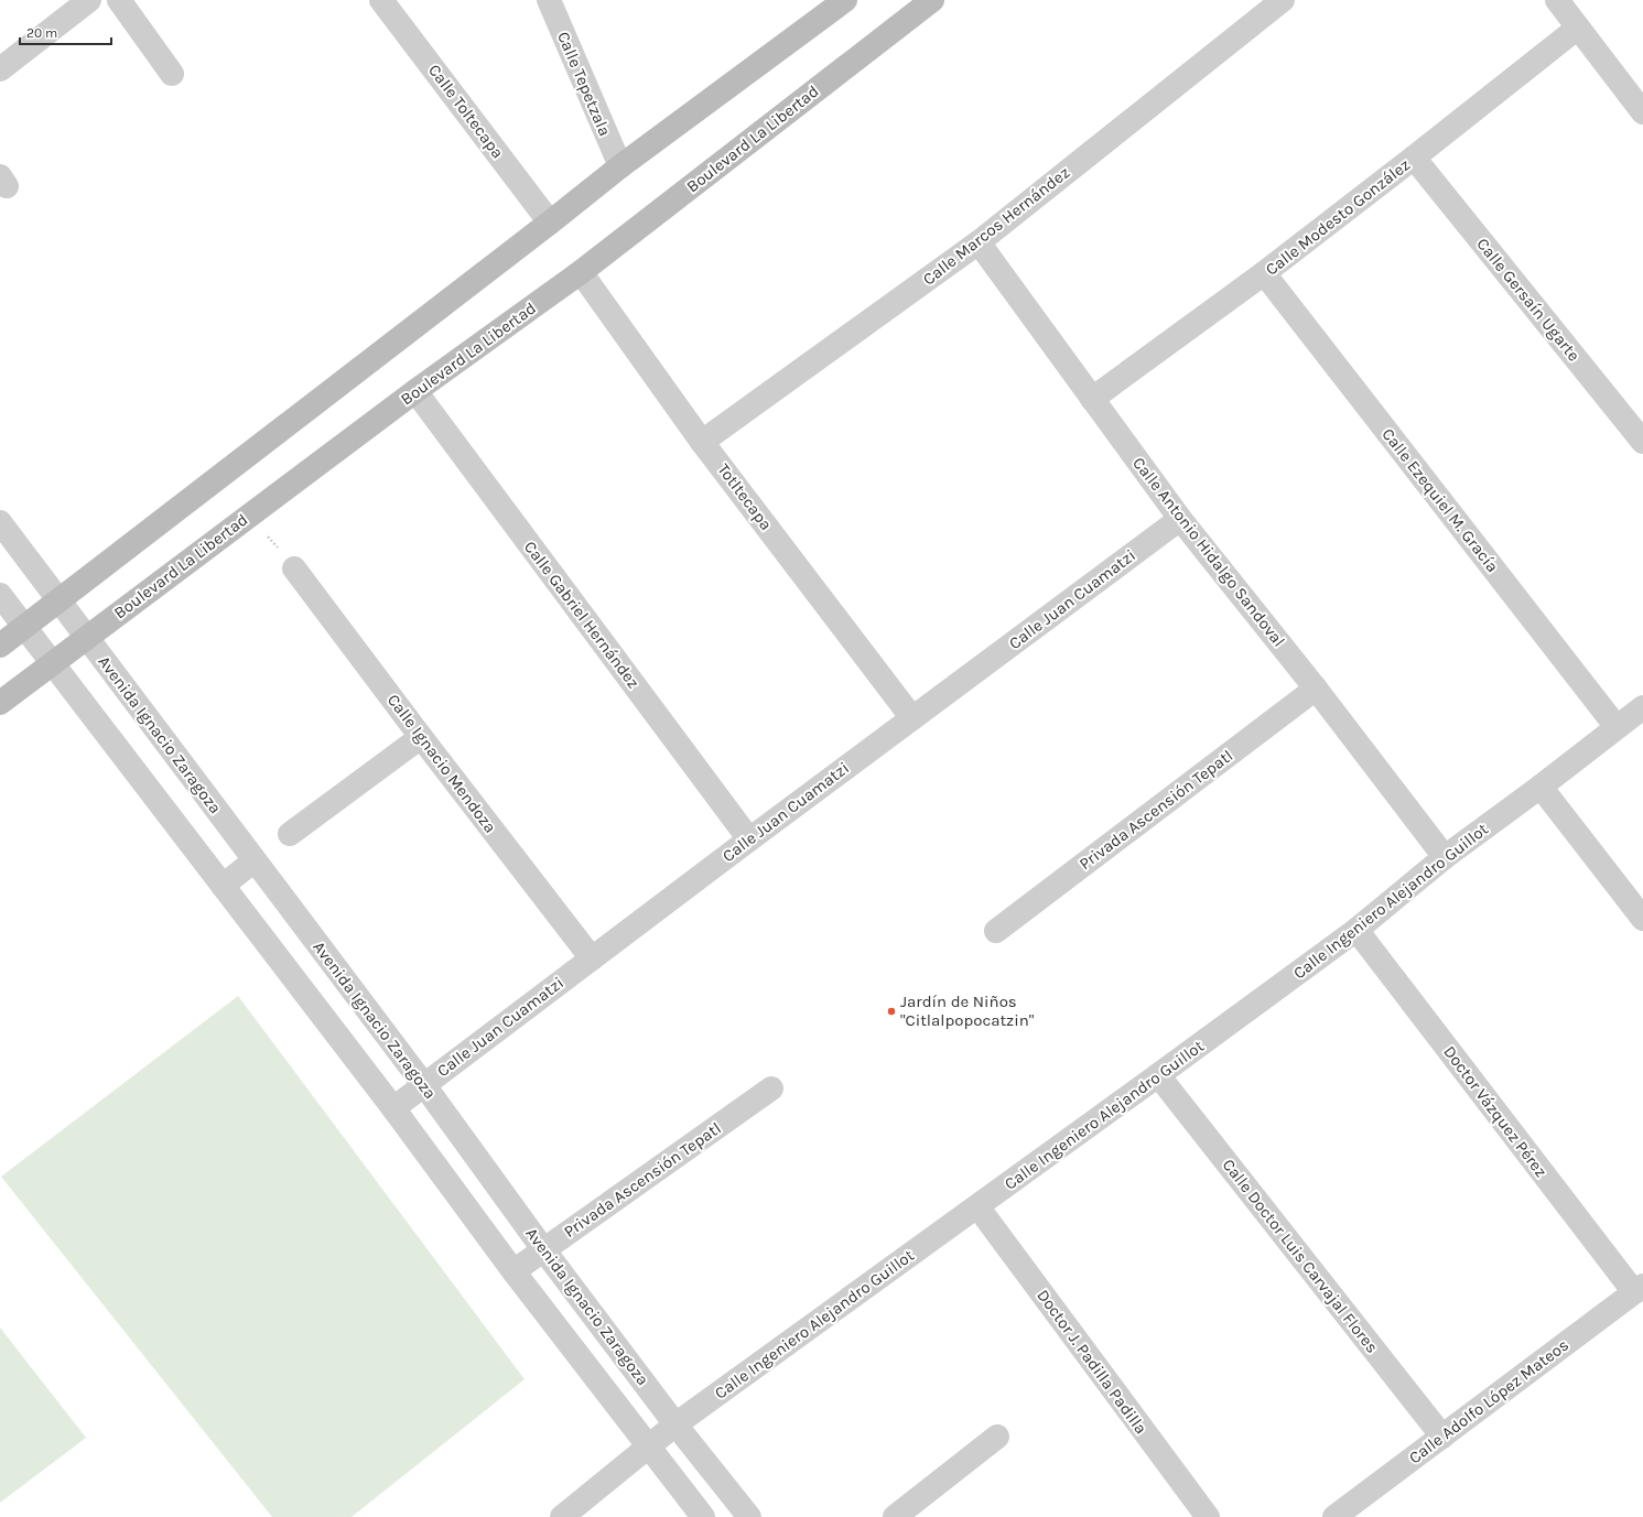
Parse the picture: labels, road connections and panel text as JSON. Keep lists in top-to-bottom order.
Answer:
{
  "streets": {
    "main road": ["Boulevard La Libertad"],
    "street": [
      "Calle Tepetzala",
      "Calle Toltecapa",
      "Calle Modesto González",
      "Calle Marcos Hernández",
      "Calle Gersaín Ugarte",
      "Totltecapa",
      "Calle Ezequiel M. Gracía",
      "Calle Antonio Hidalgo Sandoval",
      "Calle Juan Cuamatzi",
      "Calle Gabriel Hernández",
      "Avenida Ignacio Zaragoza",
      "Calle Ignacio Mendoza",
      "Privada Ascensión Tepatl",
      "Calle Ingeniero Alejandro Guillot",
      "Doctor Vázquez Pérez",
      "Calle Doctor Luis Carvajal Flores",
      "Doctor J. Padilla Padilla",
      "Calle Adolfo López Mateos"
    ]
  },
  "crossings": [
    ["Boulevard La Libertad", "Totltecapa"],
    ["Boulevard La Libertad", "Calle Gabriel Hernández"],
    ["Boulevard La Libertad", "Avenida Ignacio Zaragoza"],
    ["Calle Modesto González", "Calle Gersaín Ugarte"],
    ["Calle Modesto González", "Calle Ezequiel M. Gracía"],
    ["Calle Modesto González", "Calle Antonio Hidalgo Sandoval"],
    ["Calle Marcos Hernández", "Totltecapa"],
    ["Calle Marcos Hernández", "Calle Antonio Hidalgo Sandoval"],
    ["Totltecapa", "Calle Juan Cuamatzi"],
    ["Calle Ezequiel M. Gracía", "Calle Ingeniero Alejandro Guillot"],
    ["Calle Antonio Hidalgo Sandoval", "Calle Juan Cuamatzi"],
    ["Calle Antonio Hidalgo Sandoval", "Privada Ascensión Tepatl"],
    ["Calle Antonio Hidalgo Sandoval", "Calle Ingeniero Alejandro Guillot"],
    ["Calle Juan Cuamatzi", "Calle Gabriel Hernández"],
    ["Calle Juan Cuamatzi", "Avenida Ignacio Zaragoza"],
    ["Calle Juan Cuamatzi", "Calle Ignacio Mendoza"],
    ["Avenida Ignacio Zaragoza", "Privada Ascensión Tepatl"],
    ["Avenida Ignacio Zaragoza", "Calle Ingeniero Alejandro Guillot"],
    ["Calle Ingeniero Alejandro Guillot", "Doctor Vázquez Pérez"],
    ["Calle Ingeniero Alejandro Guillot", "Calle Doctor Luis Carvajal Flores"],
    ["Calle Ingeniero Alejandro Guillot", "Doctor J. Padilla Padilla"],
    ["Doctor Vázquez Pérez", "Calle Adolfo López Mateos"],
    ["Calle Doctor Luis Carvajal Flores", "Calle Adolfo López Mateos"]
  ],
  "places": ["Jardín de Niños \"Citlalpopocatzin\""],
  "scale_bar": "20 m"
}
